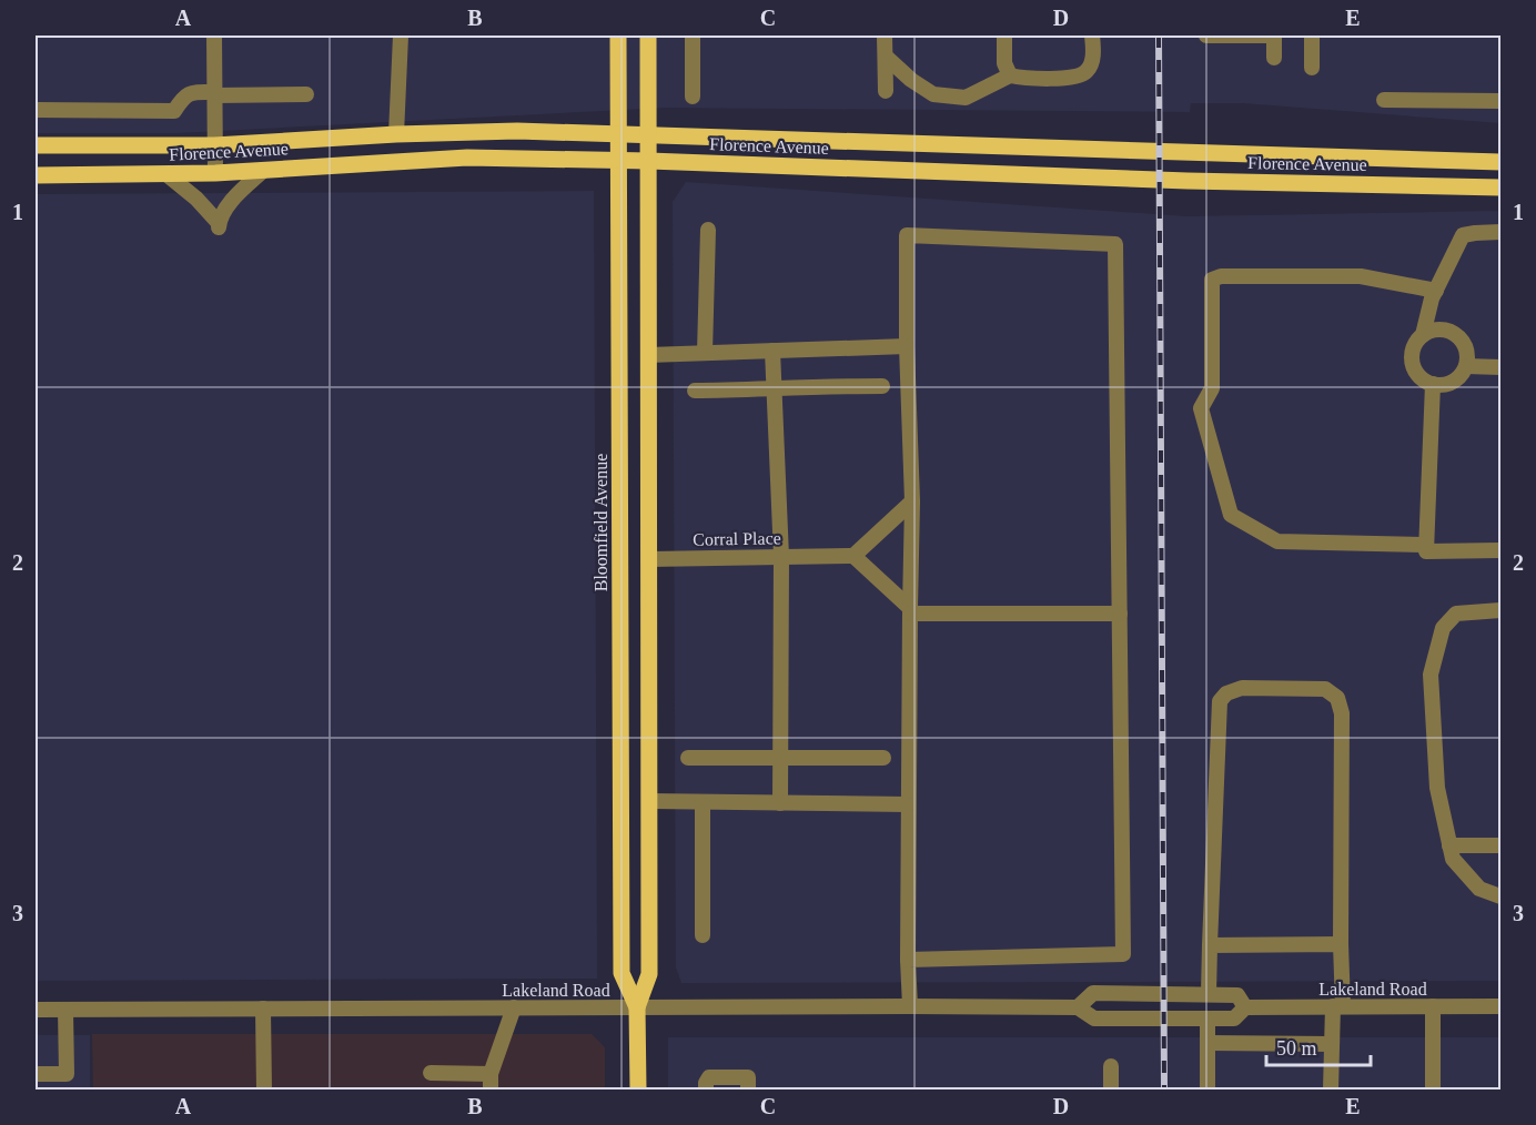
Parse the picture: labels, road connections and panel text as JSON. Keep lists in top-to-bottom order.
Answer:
{
  "streets": {
    "main road": ["Florence Avenue", "Bloomfield Avenue", "Corral Place"],
    "street": ["Lakeland Road"]
  },
  "crossings": [
    ["Florence Avenue", "Bloomfield Avenue"],
    ["Bloomfield Avenue", "Corral Place"],
    ["Bloomfield Avenue", "Lakeland Road"]
  ],
  "scale_bar": "50 m",
  "grid": {
    "columns": [
      "A",
      "B",
      "C",
      "D",
      "E"
    ],
    "rows": ["1", "2", "3"]
  }
}
